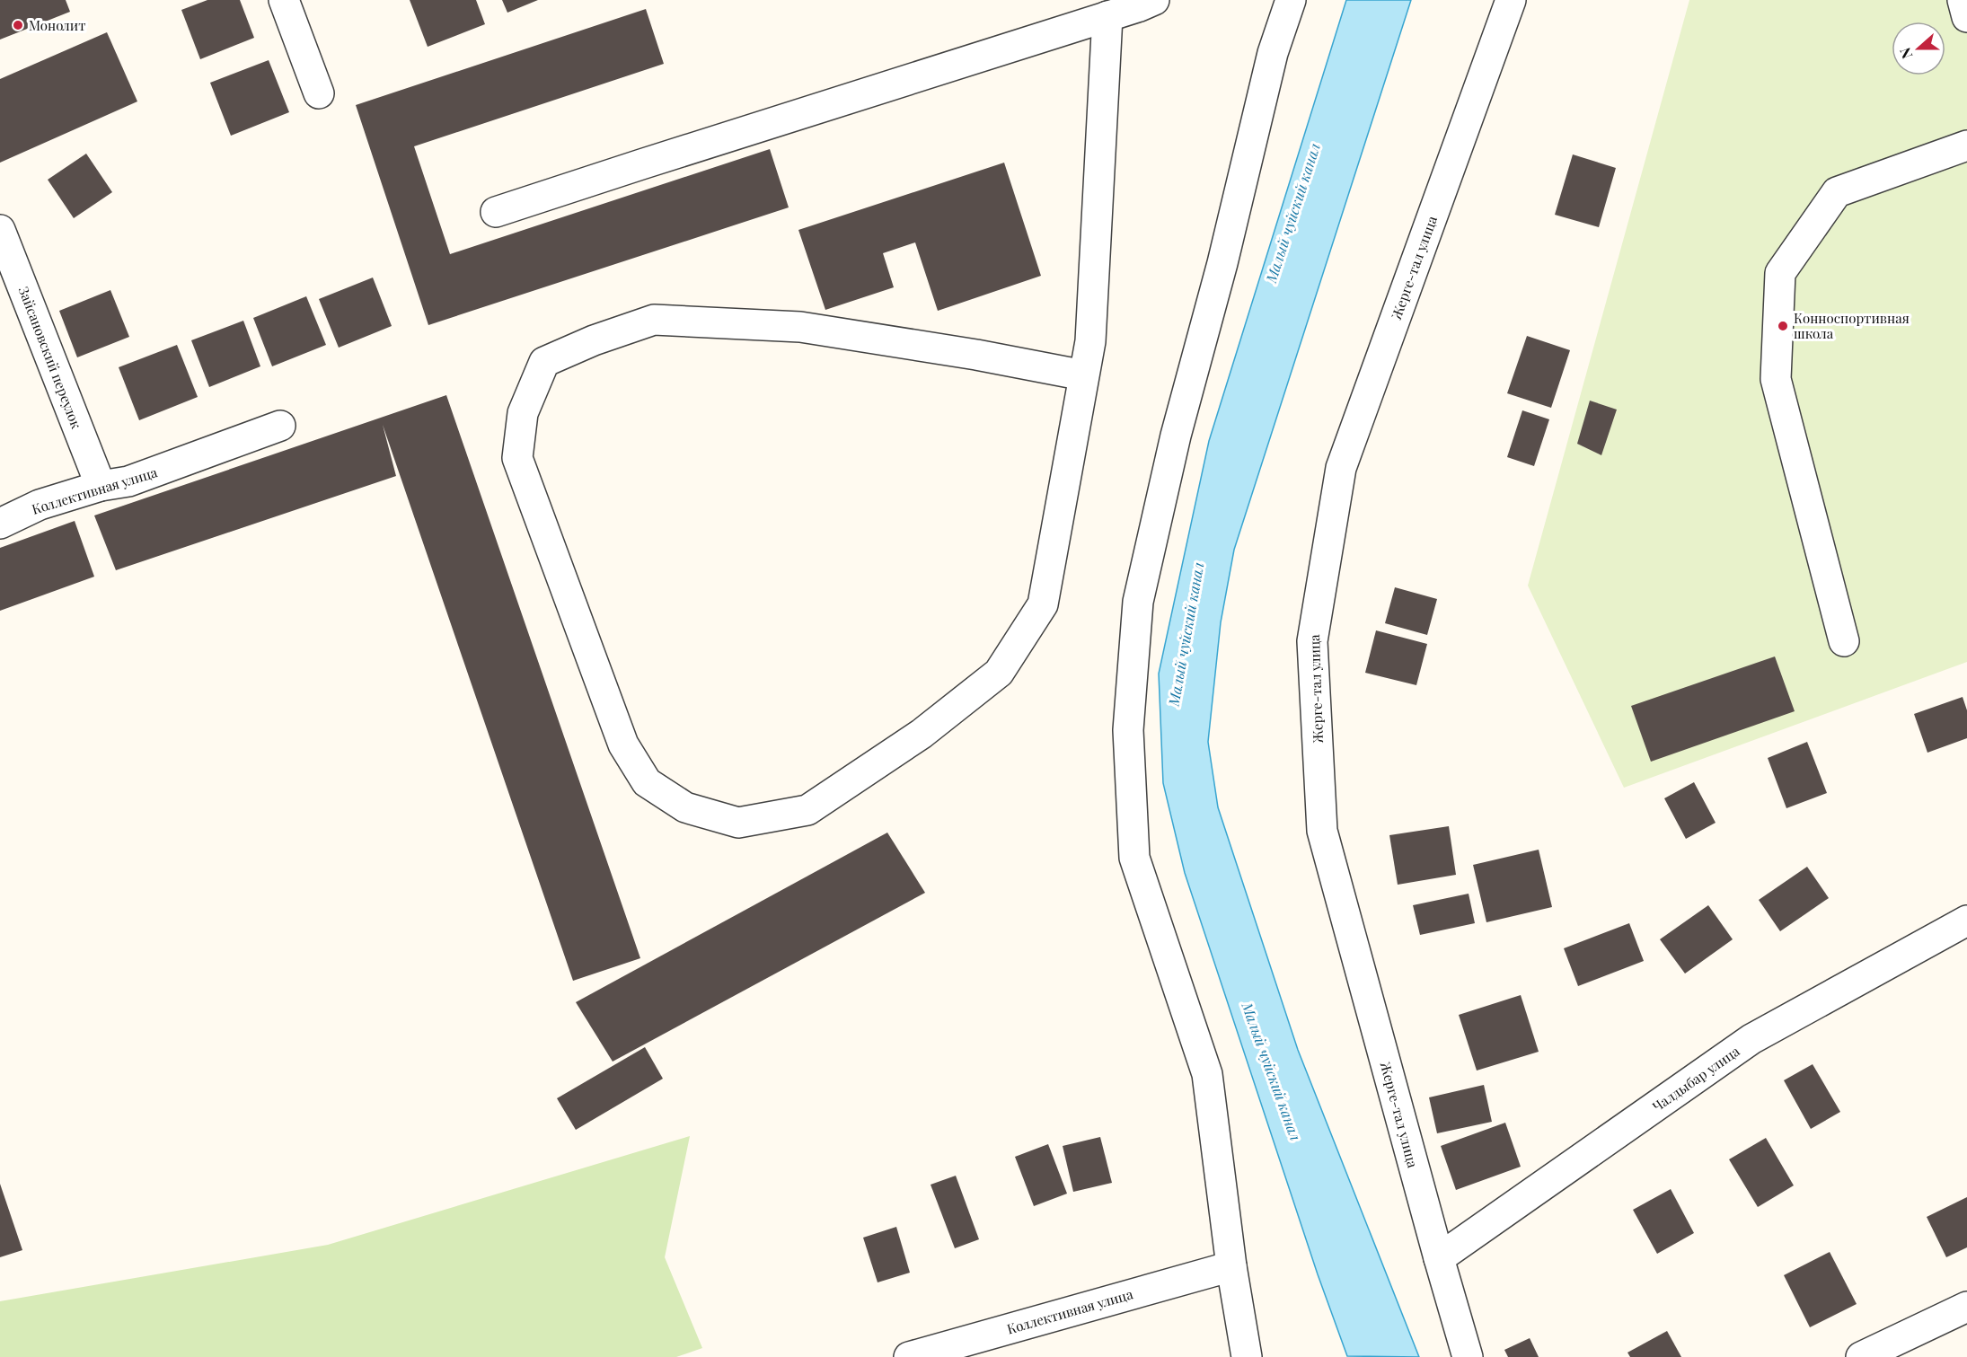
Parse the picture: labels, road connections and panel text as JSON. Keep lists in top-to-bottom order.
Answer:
{
  "streets": {
    "street": [
      "Жерге-тал улица",
      "Зайсановский переулок",
      "Коллективная улица",
      "Чалдыбар улица"
    ]
  },
  "crossings": [
    ["Жерге-тал улица", "Чалдыбар улица"],
    ["Зайсановский переулок", "Коллективная улица"]
  ],
  "water": ["Малый чуйский канал"],
  "places": ["Монолит", "Конноспортивная школа"],
  "north": "left"
}
